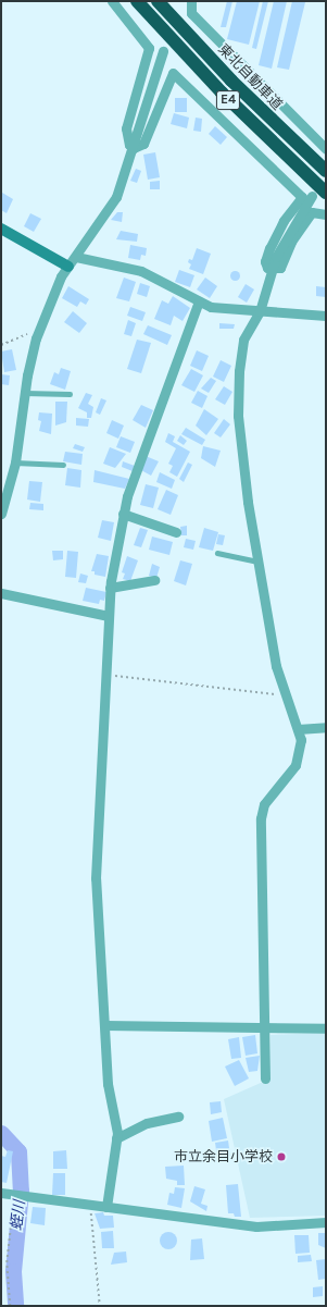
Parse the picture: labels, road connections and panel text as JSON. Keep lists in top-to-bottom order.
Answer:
{
  "streets": {
    "highway": ["東北自動車道", "E4"]
  },
  "water": ["蛭川"],
  "places": ["市立余目小学校"]
}
